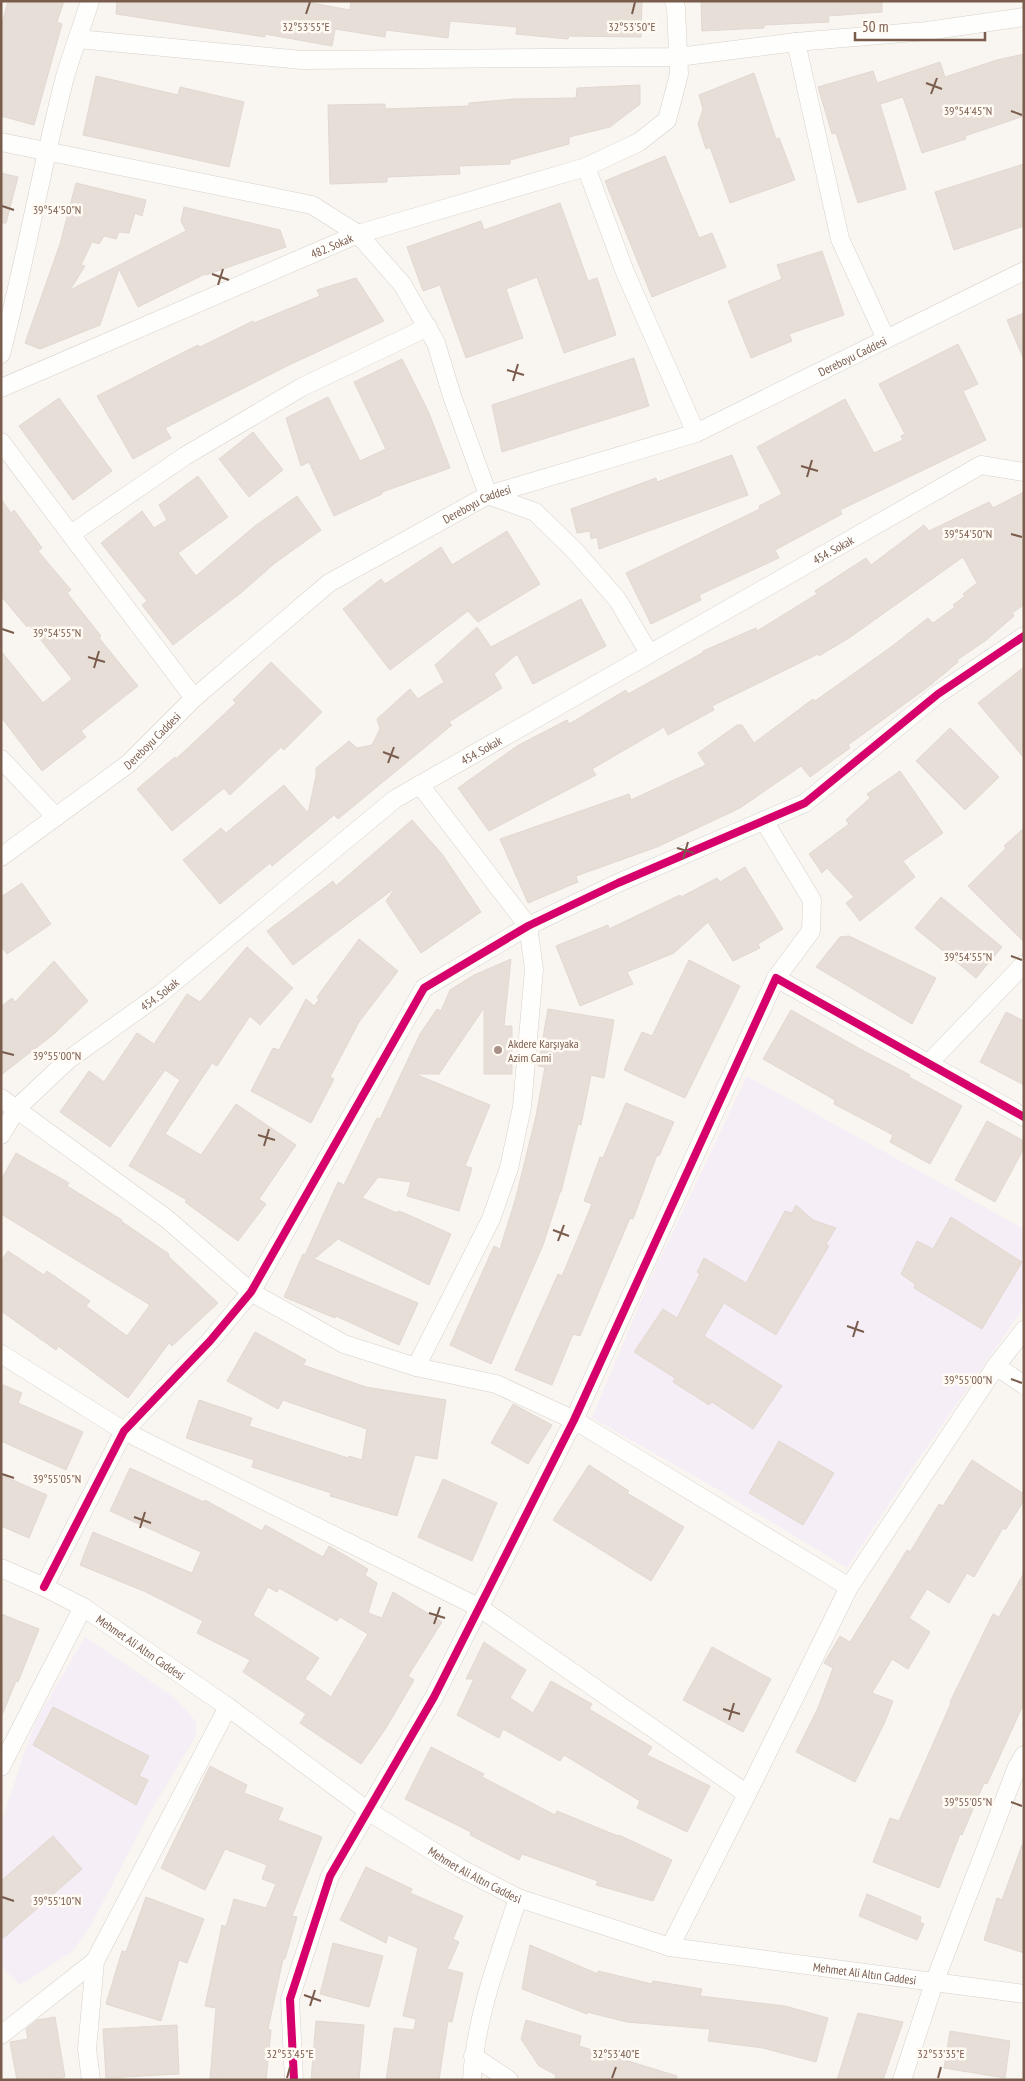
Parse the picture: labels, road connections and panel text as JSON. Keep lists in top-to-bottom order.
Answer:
{
  "streets": {
    "street": [
      "482. Sokak",
      "Dereboyu Caddesi",
      "454. Sokak",
      "Mehmet Ali Altın Caddesi"
    ]
  },
  "places": ["Akdere Karşıyaka Azim Cami"],
  "scale_bar": "50 m",
  "coordinates": [
    "32°53'55\"E",
    "32°53'50\"E",
    "39°54'45\"N",
    "39°54'50\"N",
    "39°54'55\"N",
    "39°55'00\"N",
    "39°55'05\"N",
    "39°55'10\"N",
    "32°53'45\"E",
    "32°53'40\"E",
    "32°53'35\"E"
  ]
}
